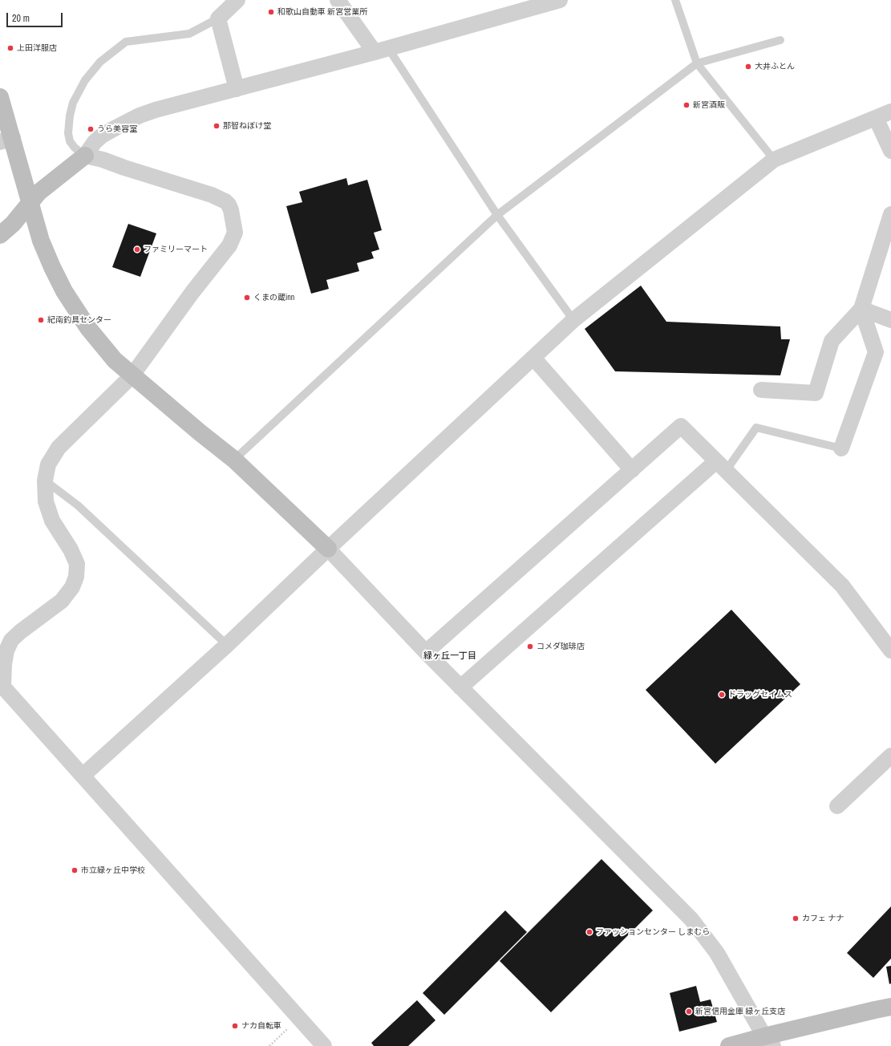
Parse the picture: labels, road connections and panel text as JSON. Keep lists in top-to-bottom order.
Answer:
{
  "districts": ["緑ヶ丘一丁目"],
  "places": [
    "和歌山自動車 新宮営業所",
    "上田洋服店",
    "大井ふとん",
    "新宮酒販",
    "那智ねぼけ堂",
    "うら美容室",
    "ファミリーマート",
    "くまの蔵inn",
    "紀南釣具センター",
    "コメダ珈琲店",
    "ドラッグセイムス",
    "市立緑ヶ丘中学校",
    "カフェ ナナ",
    "ファッションセンター しまむら",
    "新宮信用金庫 緑ヶ丘支店",
    "ナカ自転車"
  ],
  "scale_bar": "20 m"
}
